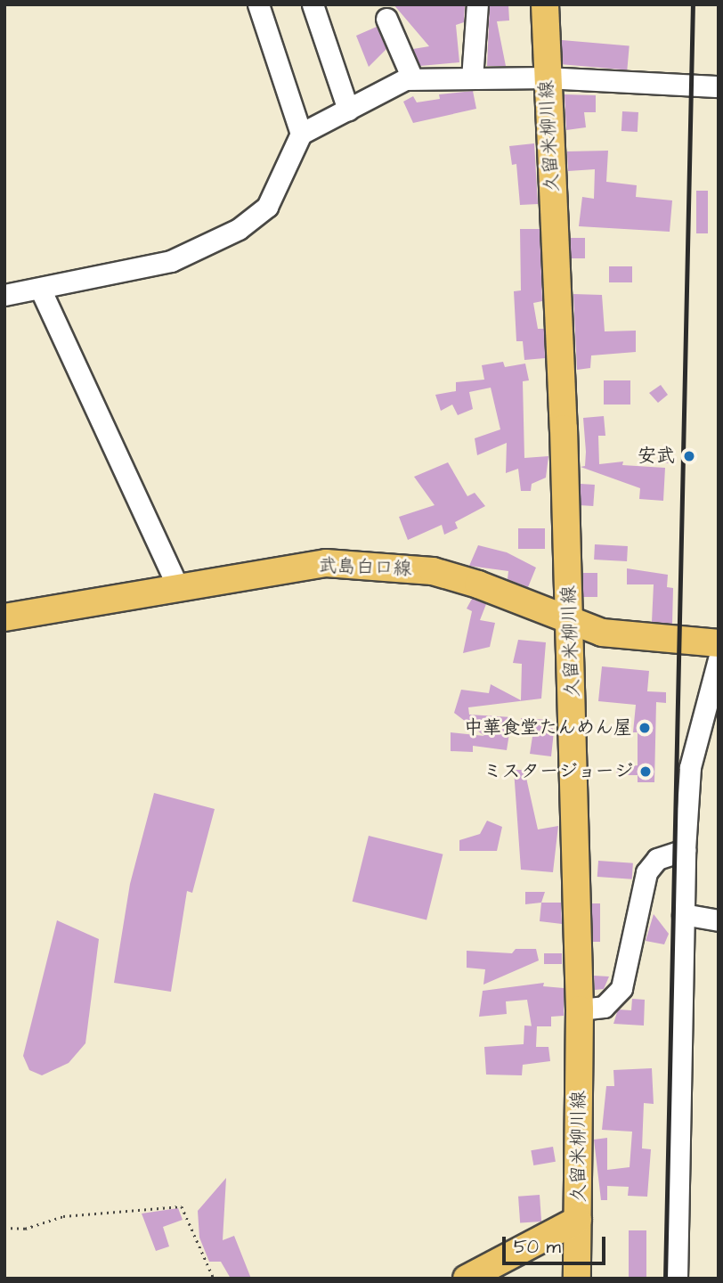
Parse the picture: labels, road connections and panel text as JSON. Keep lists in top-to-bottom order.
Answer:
{
  "streets": {
    "main road": ["久留米柳川線", "武島白口線"]
  },
  "crossings": [
    ["久留米柳川線", "武島白口線"]
  ],
  "places": ["安武", "中華食堂たんめん屋", "ミスタージョージ"],
  "scale_bar": "50 m"
}
